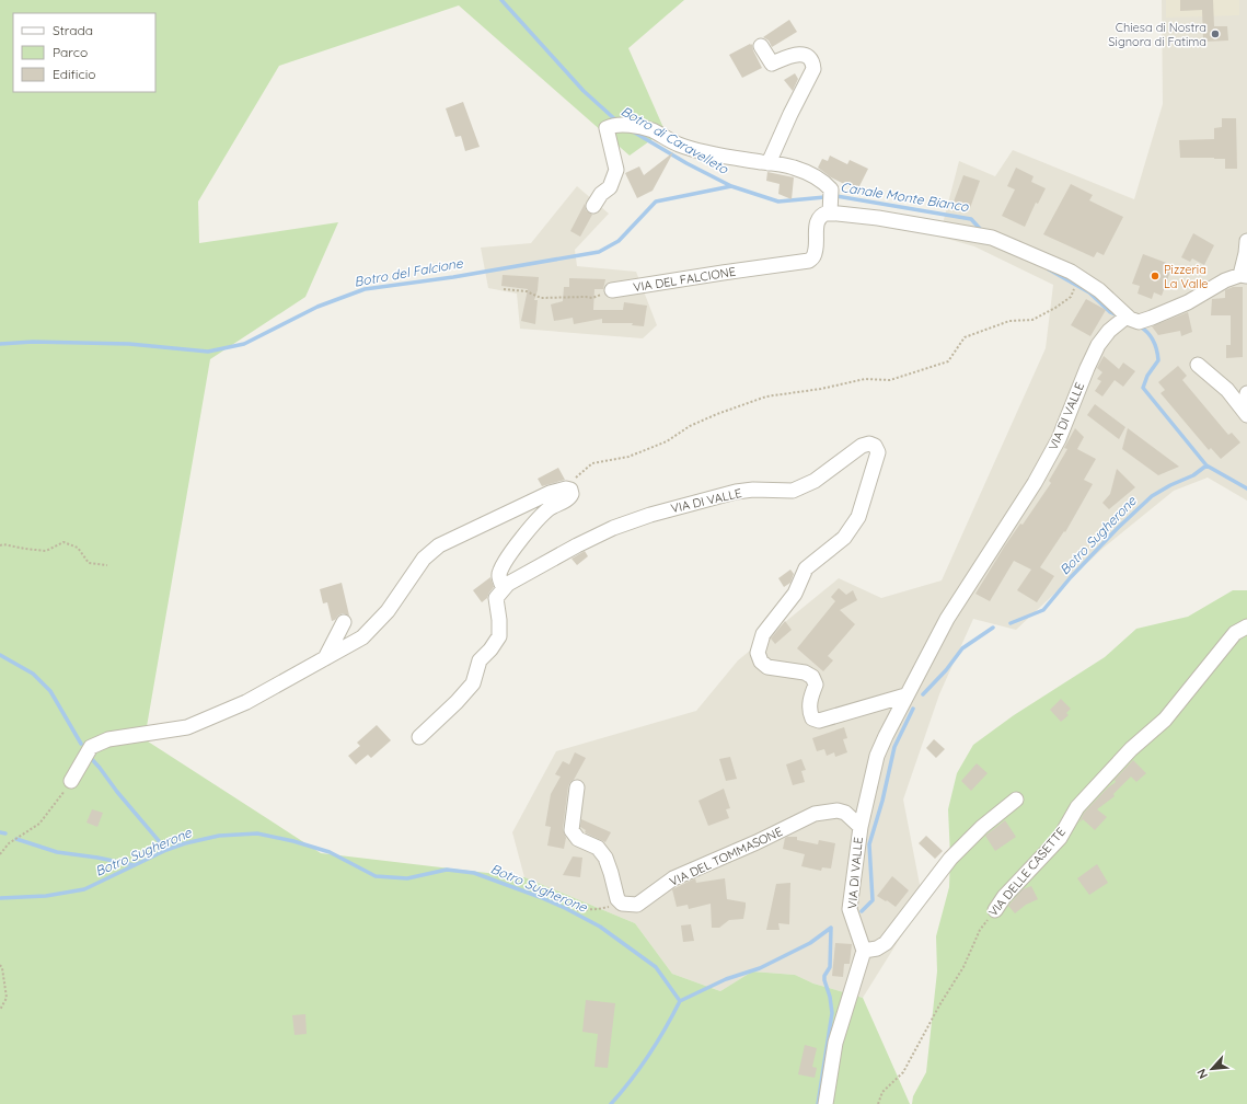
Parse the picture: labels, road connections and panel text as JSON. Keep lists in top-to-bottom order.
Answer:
{
  "streets": {
    "street": [
      "VIA DEL FALCIONE",
      "VIA DI VALLE",
      "VIA DEL TOMMASONE",
      "VIA DELLE CASETTE"
    ]
  },
  "crossings": [
    ["VIA DI VALLE", "VIA DEL TOMMASONE"]
  ],
  "water": [
    "Botro di Caravelleto",
    "Canale Monte Bianco",
    "Botro del Falcione",
    "Botro Sugherone"
  ],
  "places": ["Chiesa di Nostra Signora di Fatima", "Pizzeria La Valle"],
  "legend": ["Strada", "Parco", "Edificio"],
  "north": "bottom left"
}
